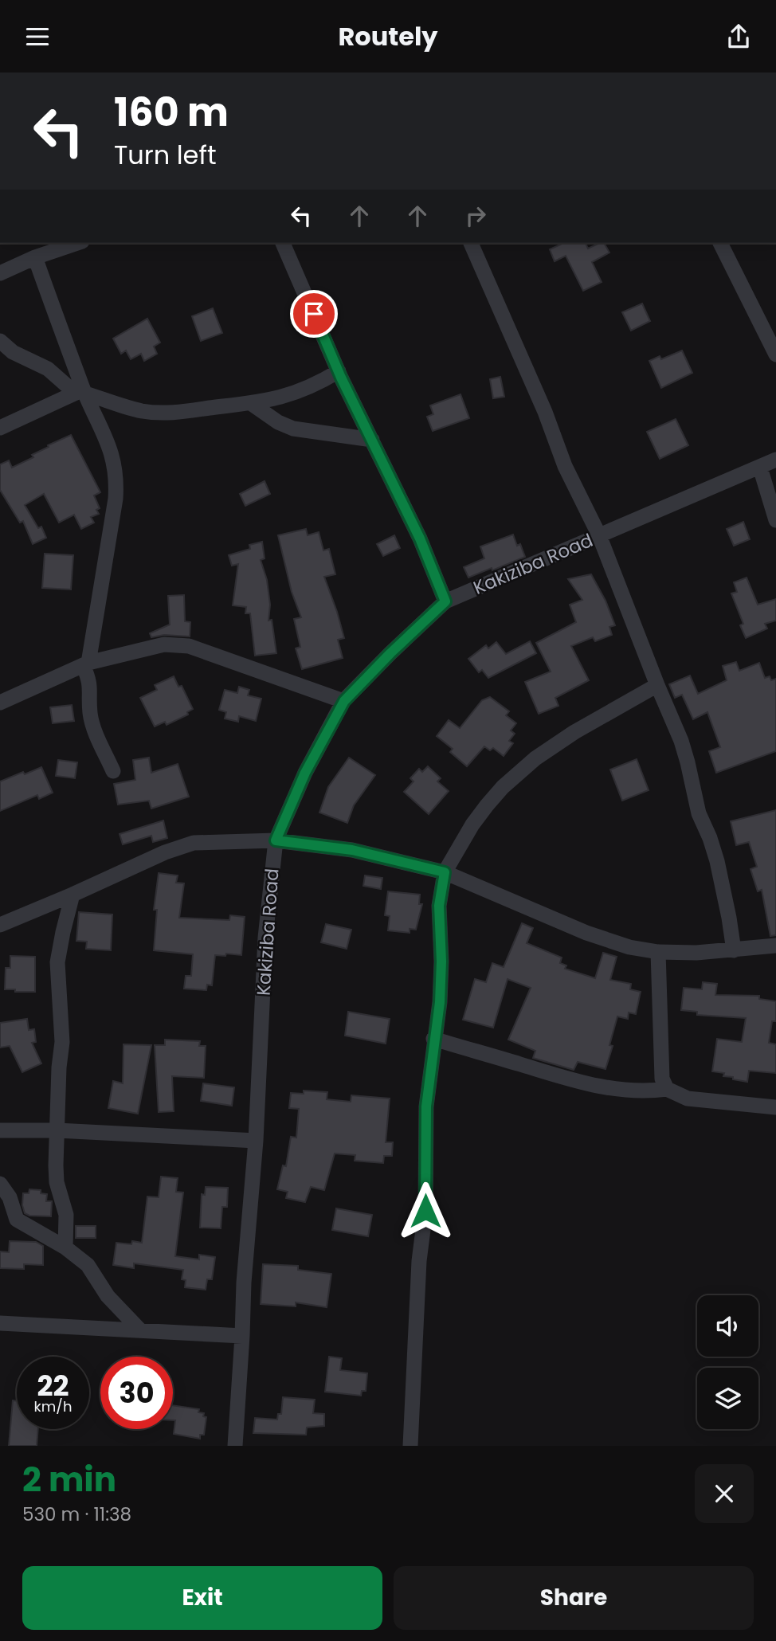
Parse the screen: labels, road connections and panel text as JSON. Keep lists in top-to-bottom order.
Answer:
{
  "streets": {
    "street": ["Kakiziba Road"]
  },
  "page": {
    "header": "Routely",
    "turn": ["160 m", "Turn left"],
    "speed": "22 km/h",
    "limit": "30",
    "heading": ["2 min", "530 m · 11:38"],
    "buttons": ["Exit", "Share"]
  }
}
